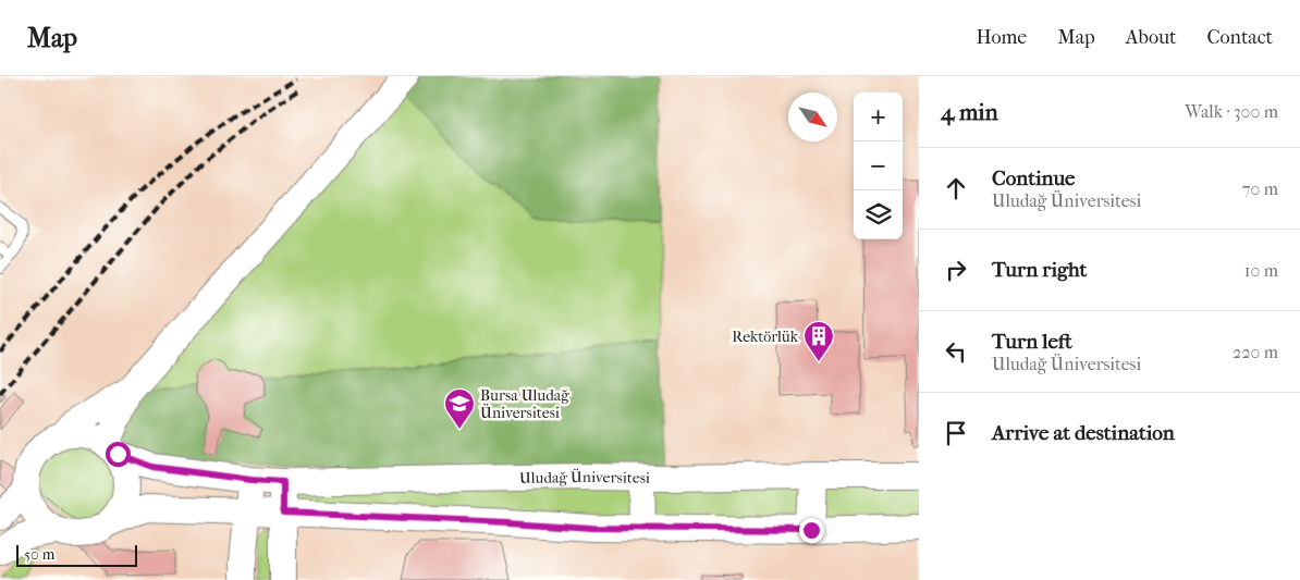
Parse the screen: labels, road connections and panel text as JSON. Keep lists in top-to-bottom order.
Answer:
{
  "streets": {
    "street": ["Uludağ Üniversitesi"]
  },
  "places": {
    "building": ["Rektörlük"],
    "school or university": ["Bursa Uludağ Üniversitesi"]
  },
  "scale_bar": "50 m",
  "north": "bottom right",
  "page": {
    "header": "Map",
    "nav": [
      "Home",
      "Map",
      "About",
      "Contact"
    ],
    "heading": ["4 min", "Walk · 300 m"],
    "map_buttons": ["+", "−"],
    "list": [
      ["Continue", "Uludağ Üniversitesi", "70 m"],
      ["Turn right", "10 m"],
      ["Turn left", "Uludağ Üniversitesi", "220 m"],
      "Arrive at destination"
    ],
    "scale": "50 m"
  }
}
